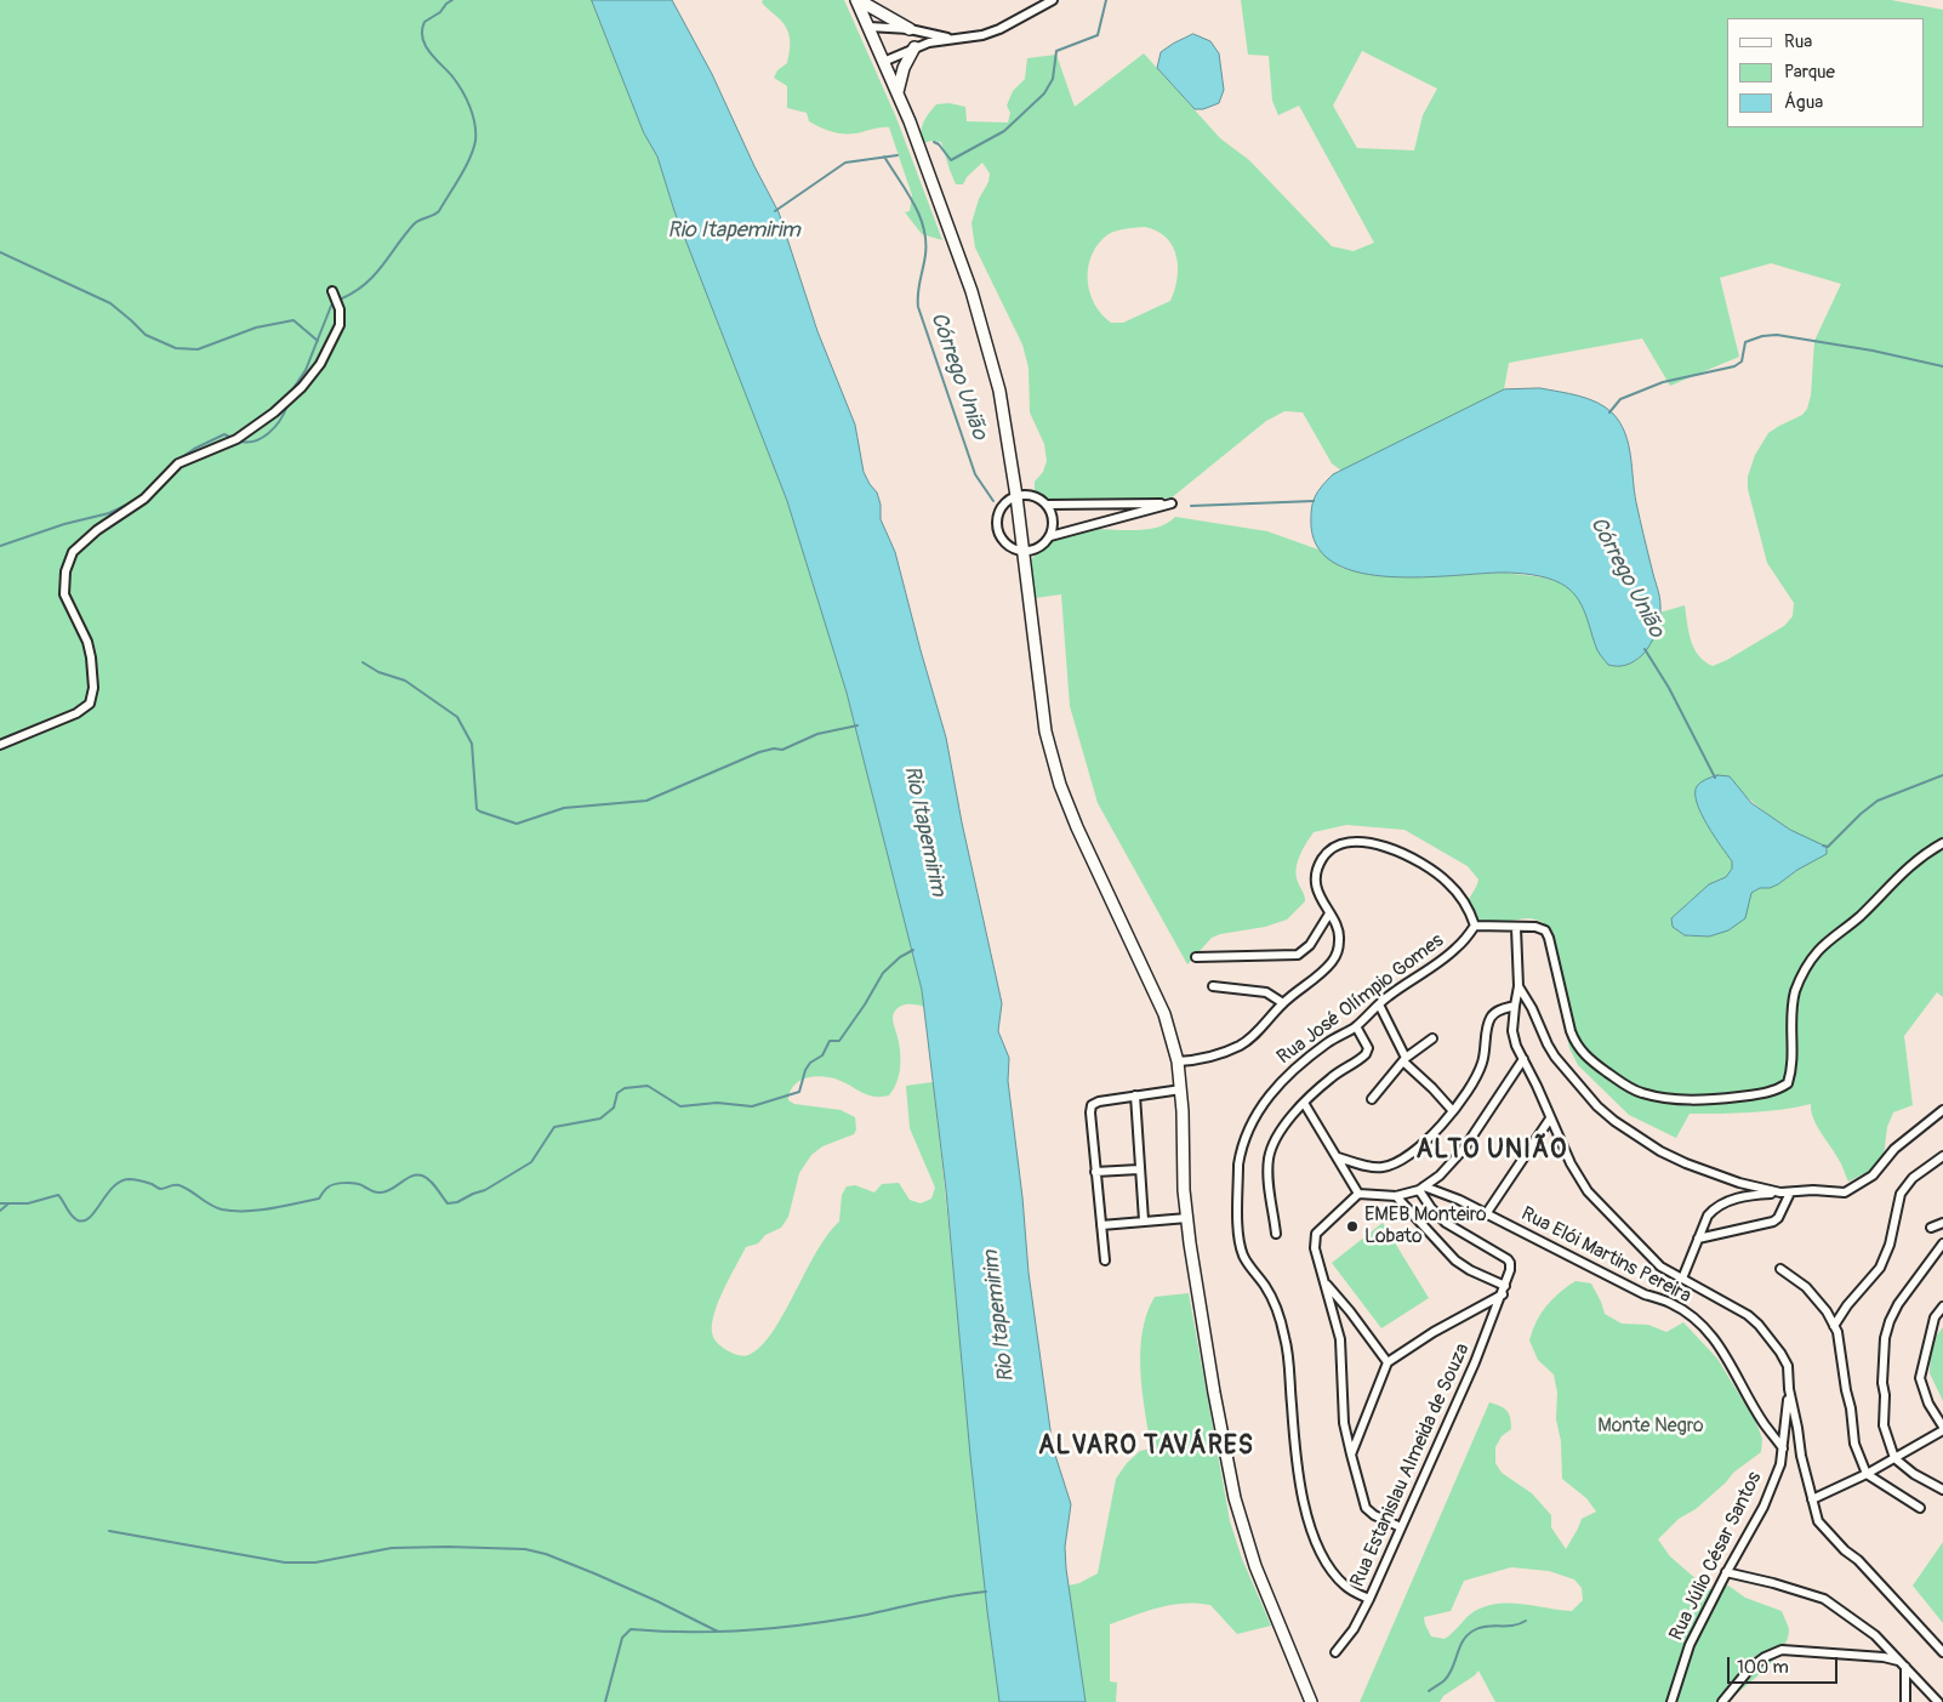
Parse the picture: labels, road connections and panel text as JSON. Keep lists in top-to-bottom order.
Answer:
{
  "streets": {
    "street": [
      "Rua José Olímpio Gomes",
      "Rua Elói Martins Pereira",
      "Rua Estanislau Almeida de Souza",
      "Rua Júlio César Santos"
    ]
  },
  "crossings": [
    ["Rua José Olímpio Gomes", "Rua Estanislau Almeida de Souza"],
    ["Rua Elói Martins Pereira", "Rua Júlio César Santos"]
  ],
  "districts": ["ALTO UNIÃO", "ALVARO TAVÁRES"],
  "water": ["Rio Itapemirim", "Córrego União"],
  "parks": ["Monte Negro"],
  "places": ["EMEB Monteiro Lobato"],
  "legend": ["Rua", "Parque", "Água"],
  "scale_bar": "100 m"
}
